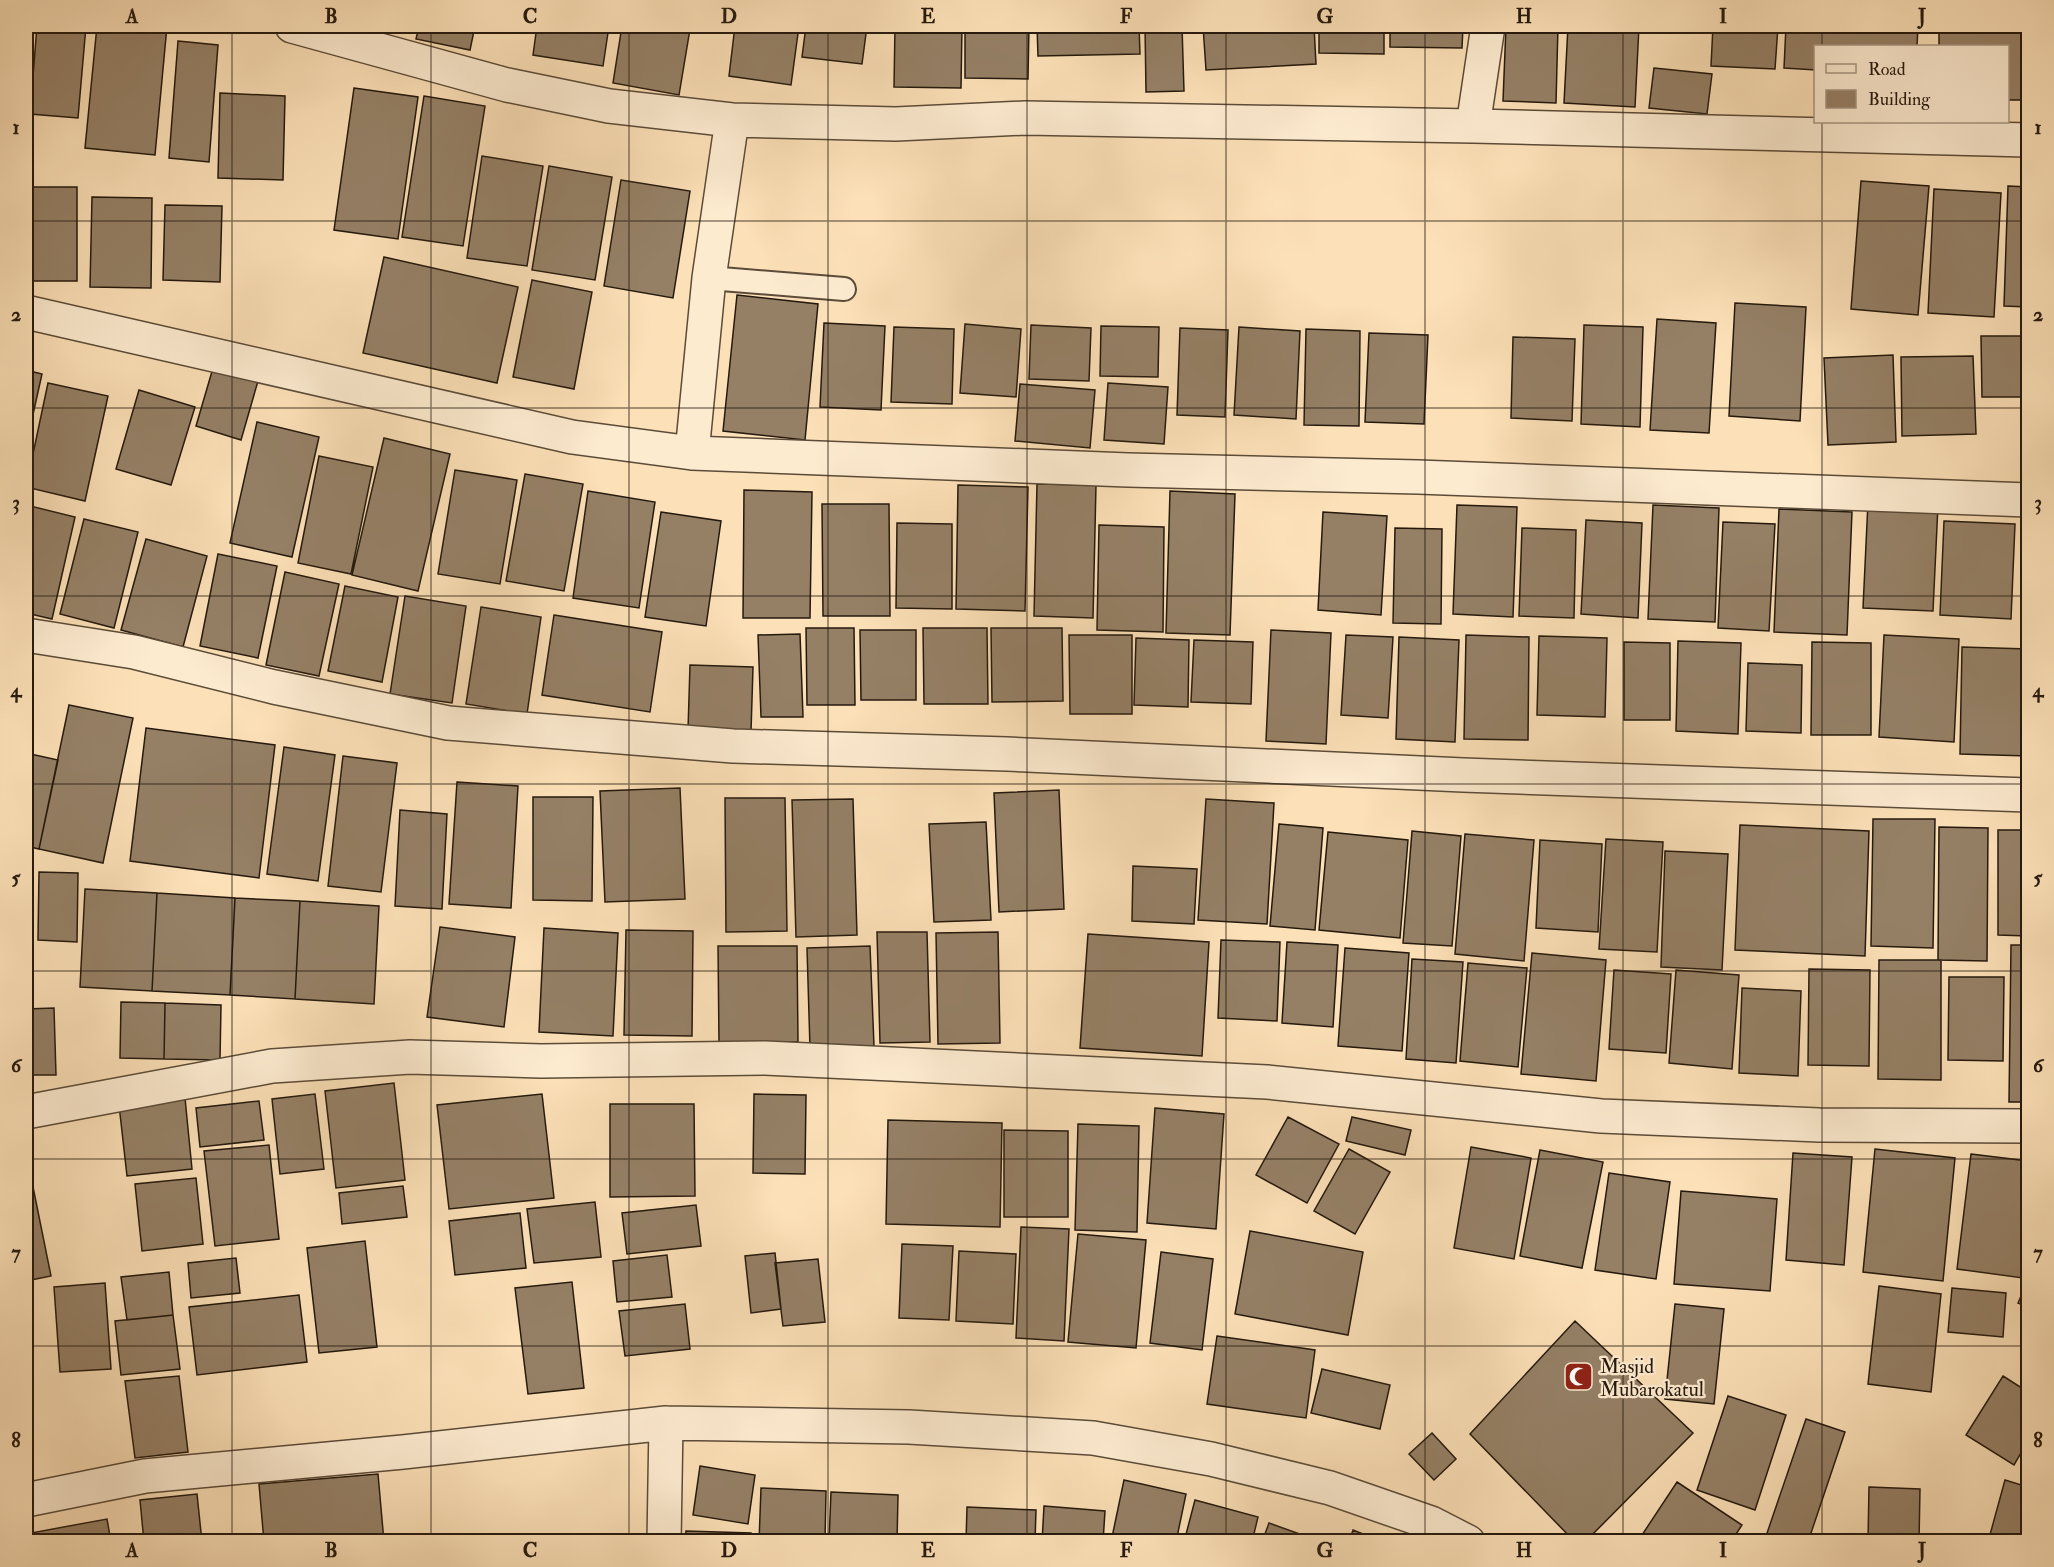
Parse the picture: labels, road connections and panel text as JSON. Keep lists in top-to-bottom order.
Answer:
{
  "places": {
    "mosque": ["Masjid Mubarokatul"]
  },
  "legend": ["Road", "Building"],
  "grid": {
    "columns": [
      "A",
      "B",
      "C",
      "D",
      "E",
      "F",
      "G",
      "H",
      "I",
      "J"
    ],
    "rows": [
      "1",
      "2",
      "3",
      "4",
      "5",
      "6",
      "7",
      "8"
    ]
  }
}
